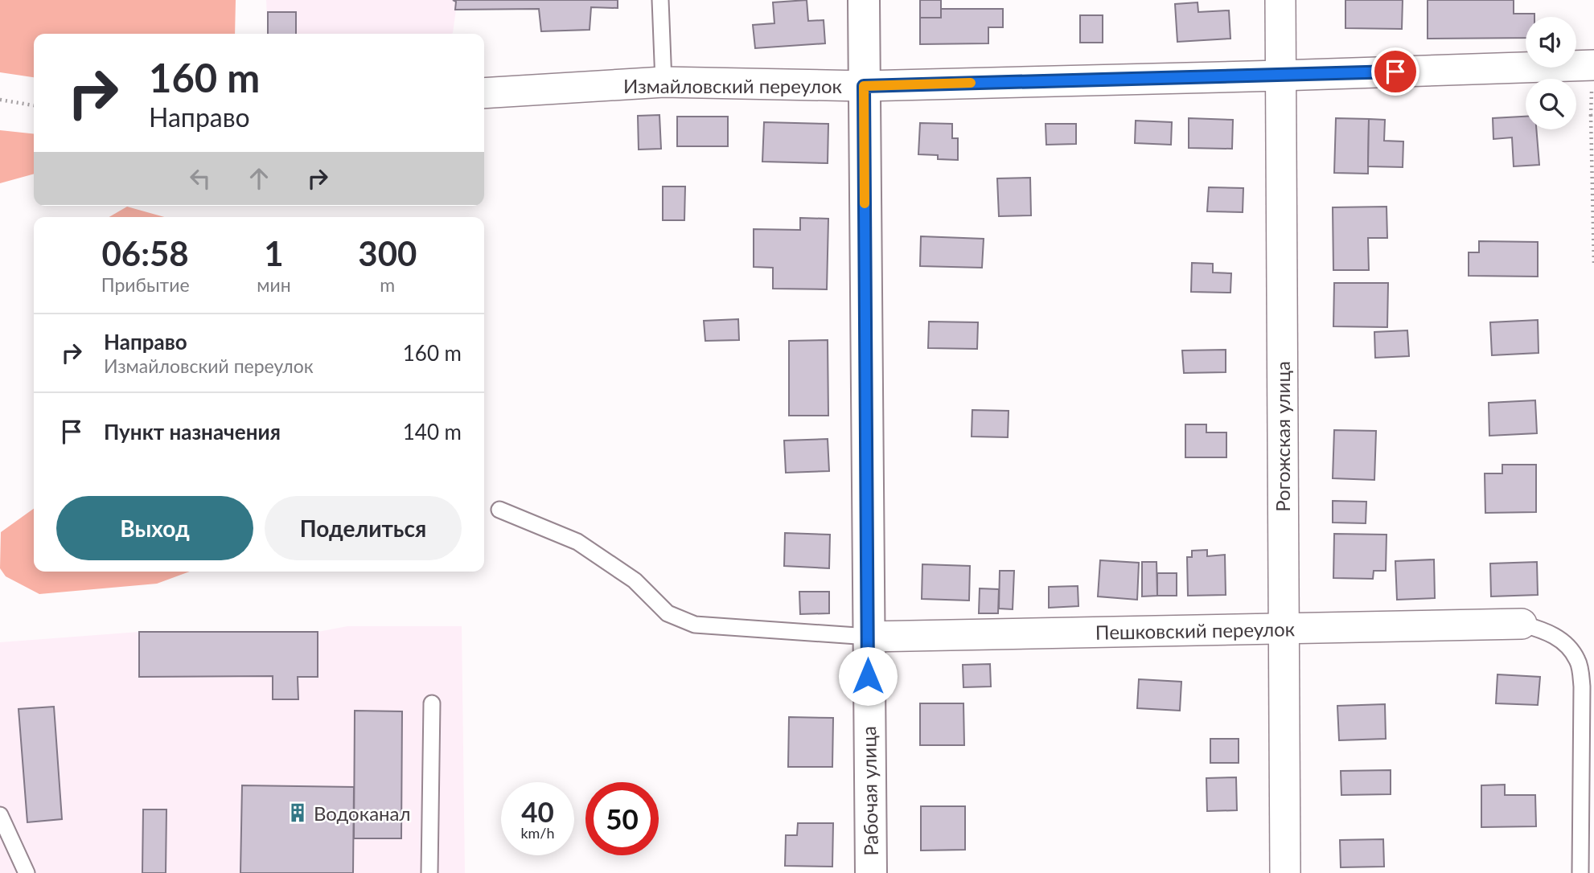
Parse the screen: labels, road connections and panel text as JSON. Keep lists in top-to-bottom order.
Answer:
{
  "streets": {
    "main road": ["Рабочая улица"],
    "street": ["Измайловский переулок", "Рогожская улица", "Пешковский переулок"]
  },
  "crossings": [
    ["Измайловский переулок", "Рогожская улица"],
    ["Измайловский переулок", "Рабочая улица"],
    ["Рогожская улица", "Пешковский переулок"],
    ["Пешковский переулок", "Рабочая улица"]
  ],
  "places": {
    "building": ["Водоканал"]
  },
  "page": {
    "turn": ["160 m", "Направо"],
    "eta": [
      "06:58",
      "Прибытие",
      "1",
      "мин",
      "300",
      "m"
    ],
    "list": [
      {
        "name": "Направо",
        "note": "Измайловский переулок",
        "value": "160 m"
      },
      {
        "name": "Пункт назначения",
        "value": "140 m"
      }
    ],
    "buttons": ["Выход", "Поделиться"],
    "speed": "40 km/h",
    "limit": "50"
  }
}
